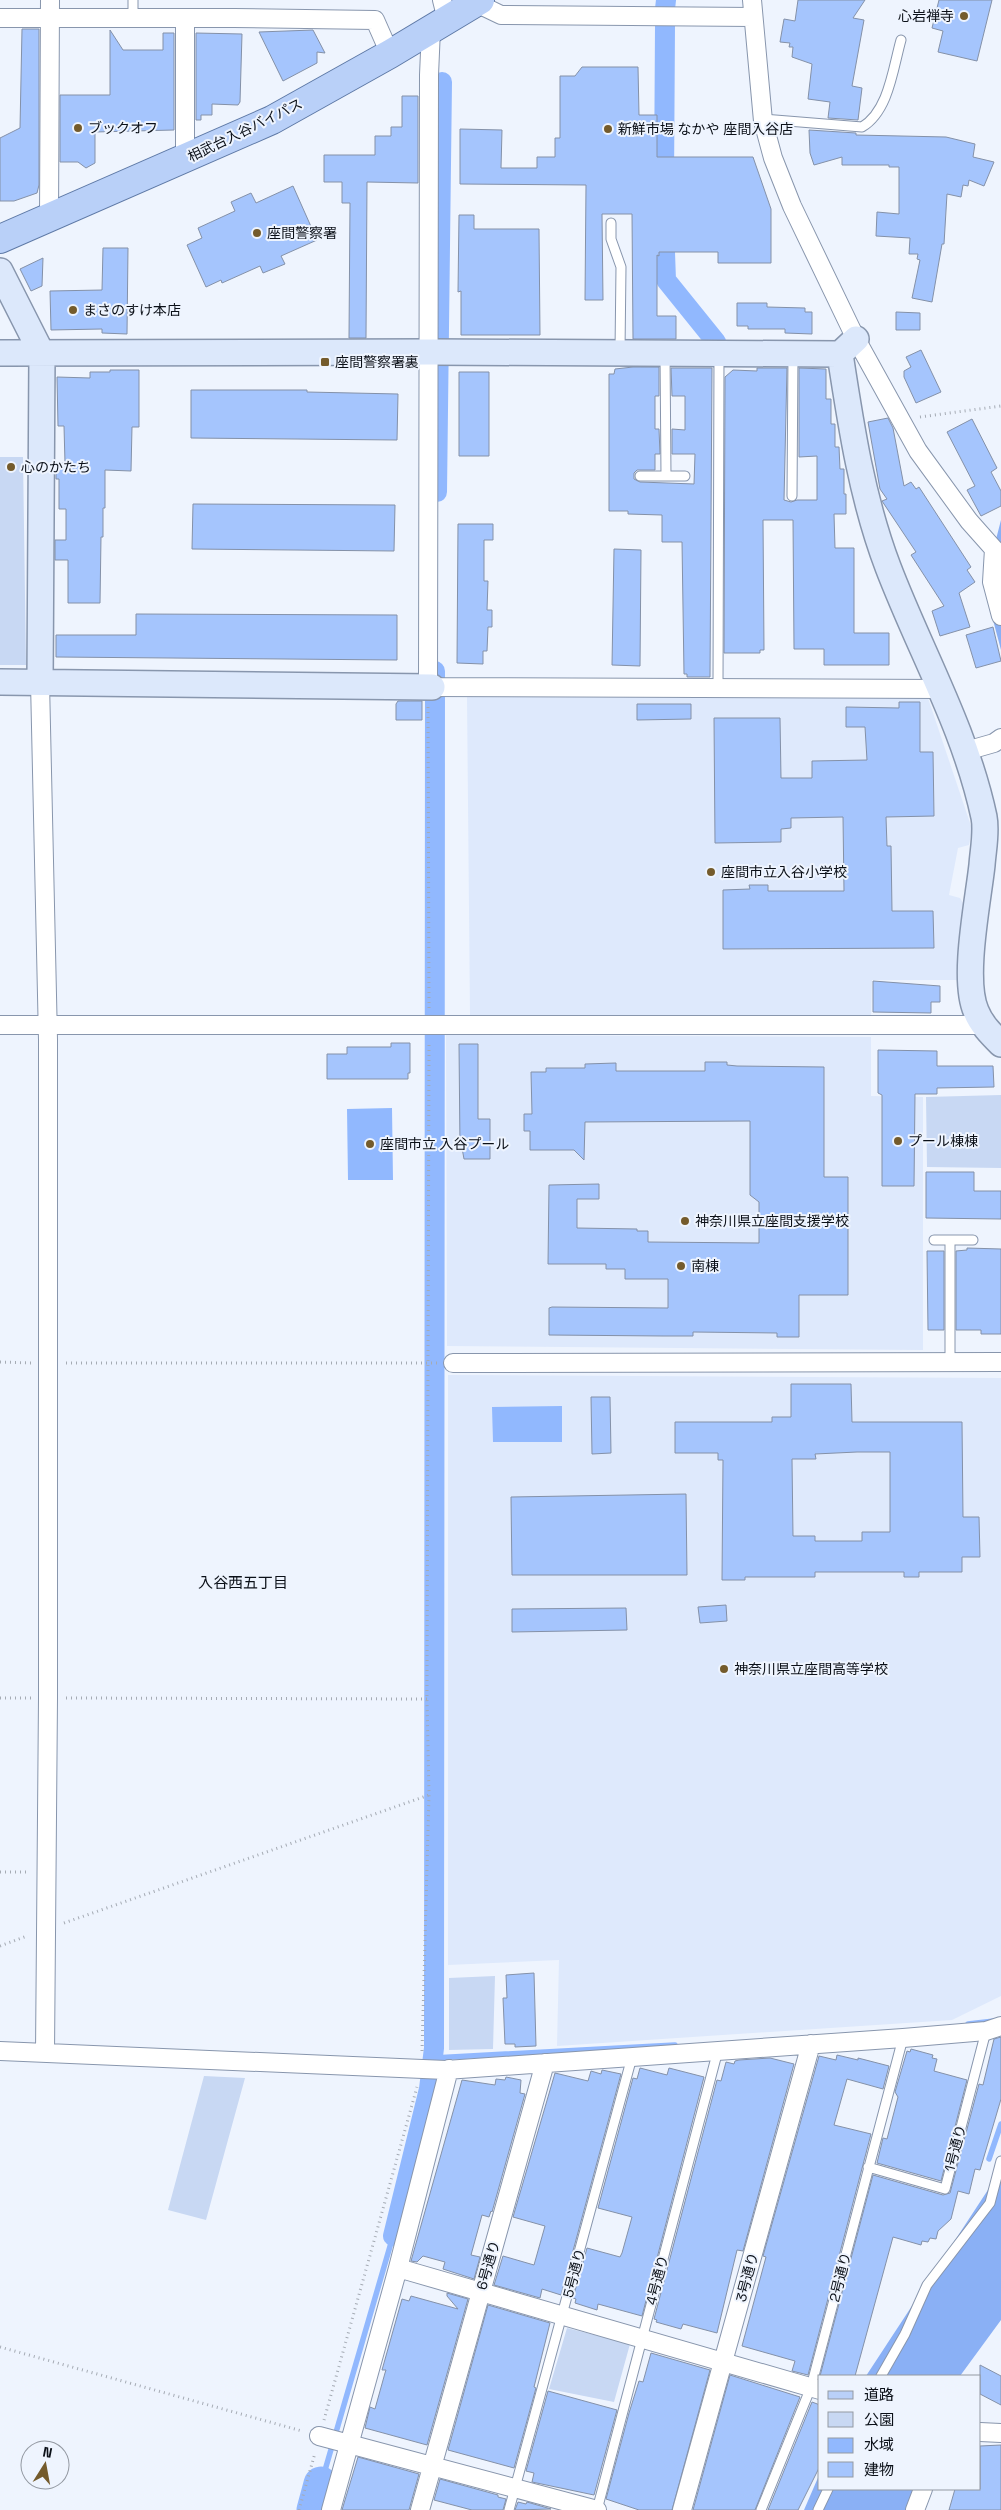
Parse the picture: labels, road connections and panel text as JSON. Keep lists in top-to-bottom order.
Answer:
{
  "streets": {
    "main road": ["相武台入谷バイパス"],
    "street": ["6号通り", "3号通り"],
    "lane": [
      "1号通り",
      "5号通り",
      "2号通り",
      "4号通り"
    ]
  },
  "crossings": [
    ["1号通り", "2号通り"]
  ],
  "districts": ["入谷西五丁目"],
  "places": {
    "other": [
      "心岩禅寺",
      "ブックオフ",
      "新鮮市場 なかや 座間入谷店",
      "座間警察署",
      "まさのすけ本店",
      "心のかたち",
      "座間市立入谷小学校",
      "プール棟棟",
      "座間市立 入谷プール",
      "神奈川県立座間支援学校",
      "南棟",
      "神奈川県立座間高等学校"
    ],
    "transit": ["座間警察署裏"]
  },
  "legend": [
    "道路",
    "公園",
    "水域",
    "建物"
  ],
  "north": "top"
}
